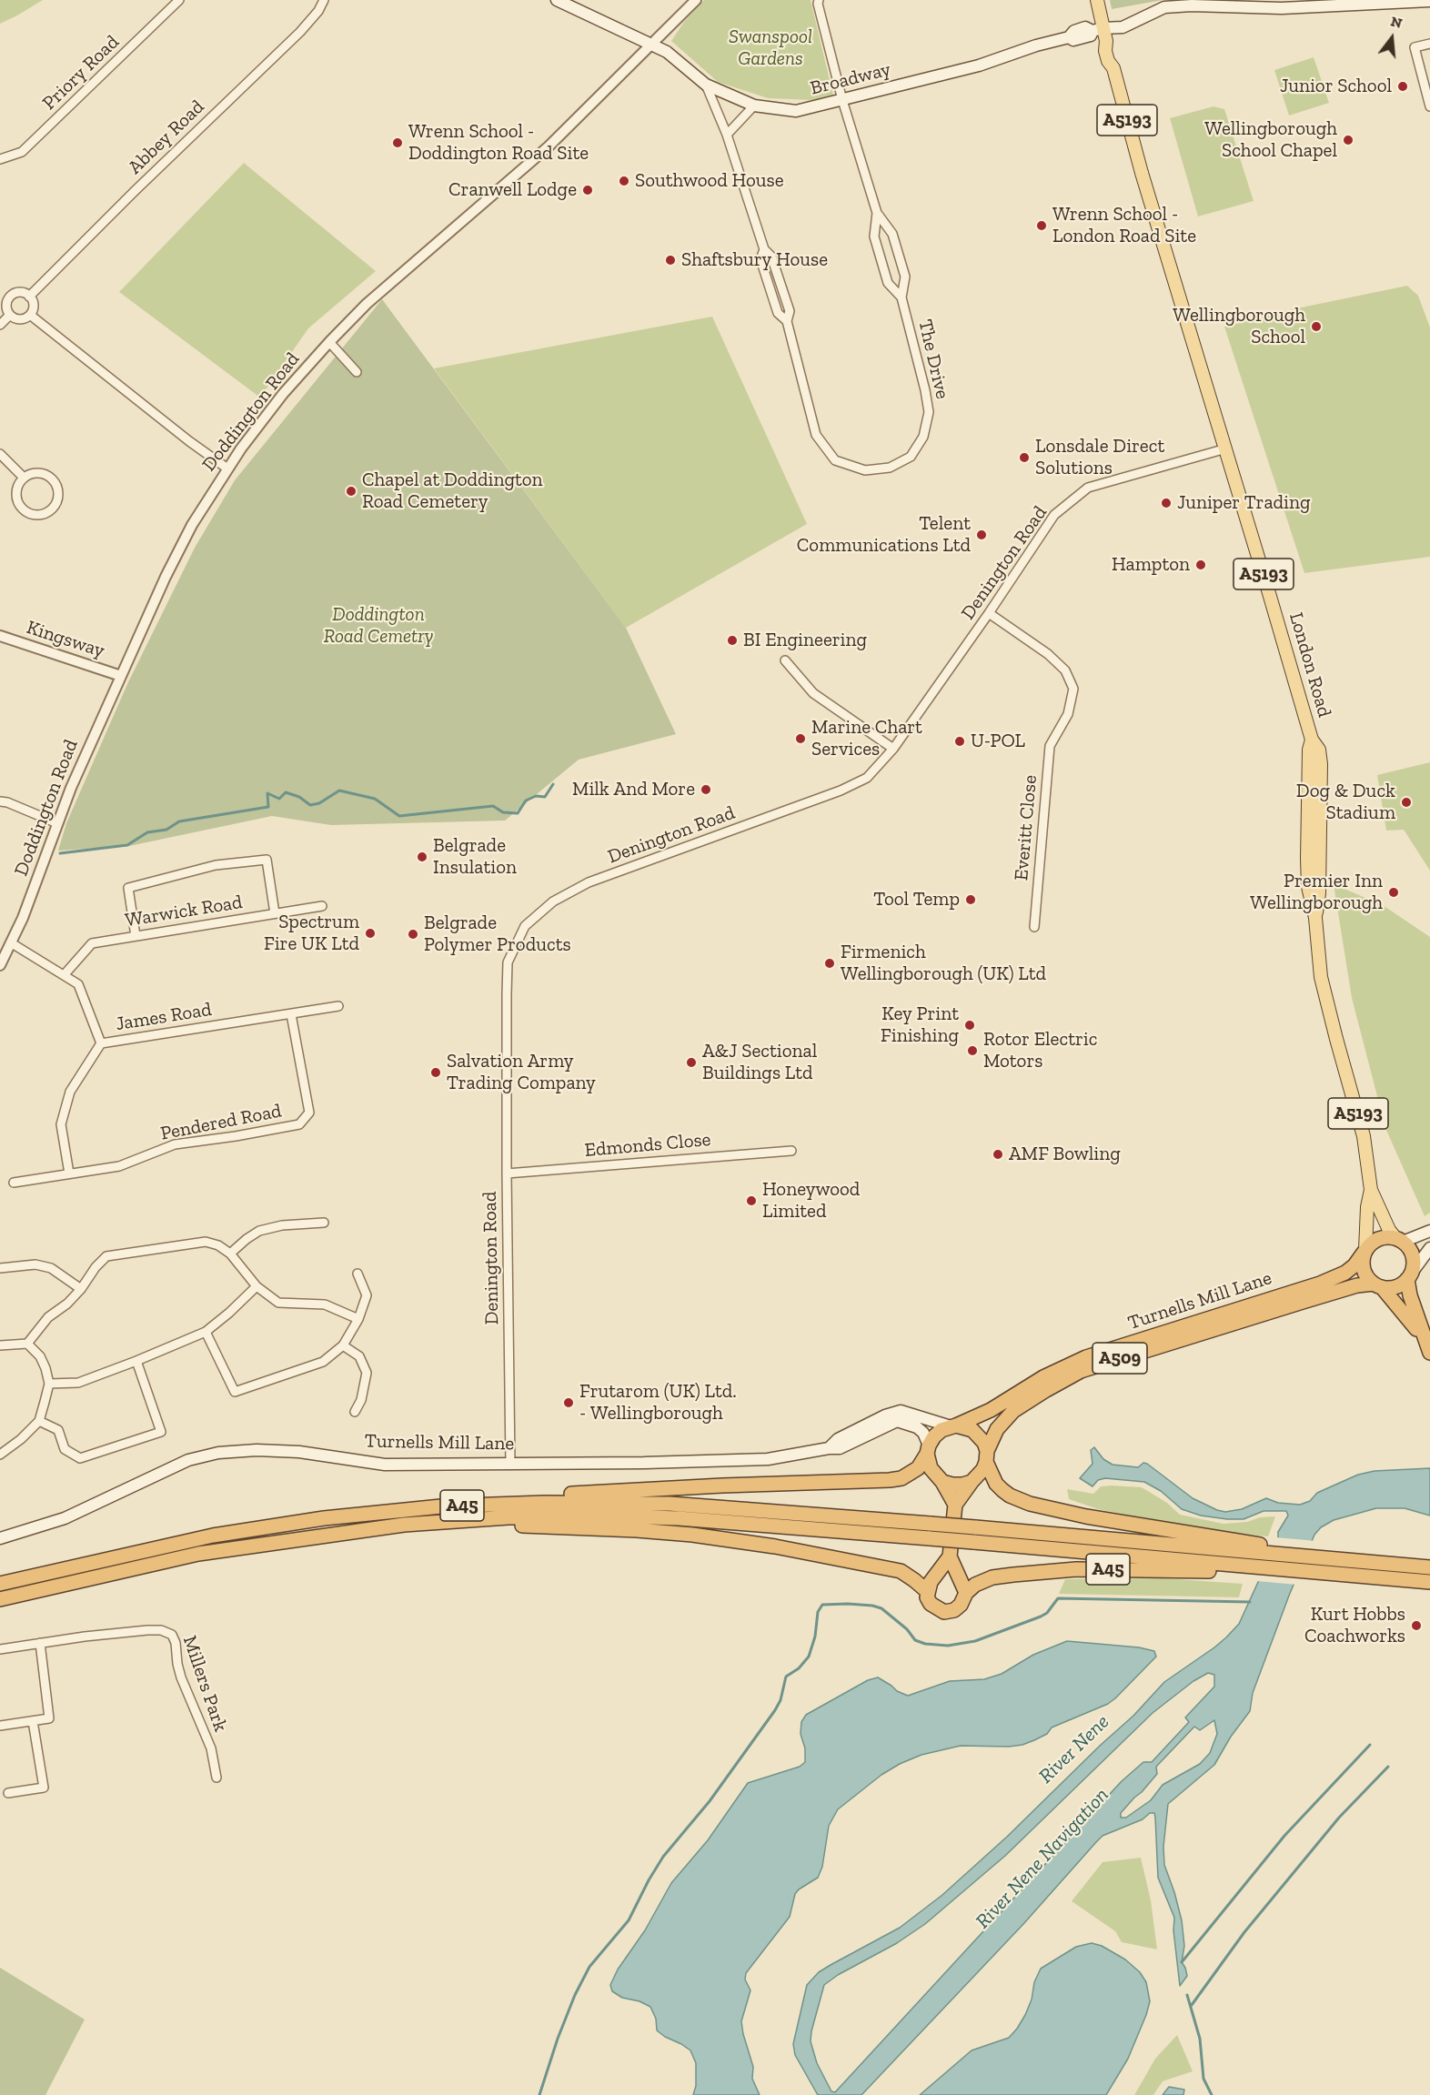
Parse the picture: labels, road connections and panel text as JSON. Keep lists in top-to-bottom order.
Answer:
{
  "streets": {
    "highway": ["Turnells Mill Lane", "A509", "A45"],
    "main road": ["Broadway", "A5193", "London Road"],
    "street": [
      "Priory Road",
      "Abbey Road",
      "The Drive",
      "Doddington Road",
      "Denington Road",
      "Kingsway",
      "Everitt Close",
      "Warwick Road",
      "James Road",
      "Pendered Road",
      "Edmonds Close",
      "Millers Park"
    ]
  },
  "crossings": [
    ["Broadway", "The Drive"],
    ["Broadway", "Doddington Road"],
    ["Broadway", "London Road"],
    ["Doddington Road", "Kingsway"],
    ["Doddington Road", "James Road"],
    ["Denington Road", "London Road"],
    ["Denington Road", "Everitt Close"],
    ["Denington Road", "Edmonds Close"],
    ["Denington Road", "Turnells Mill Lane"],
    ["London Road", "Turnells Mill Lane"],
    ["Warwick Road", "James Road"],
    ["James Road", "Pendered Road"],
    ["Turnells Mill Lane", "A45"]
  ],
  "water": ["River Nene", "River Nene Navigation"],
  "parks": ["Swanspool Gardens", "Doddington Road Cemetry"],
  "places": [
    "Junior School",
    "Wellingborough School Chapel",
    "Wrenn School - Doddington Road Site",
    "Southwood House",
    "Cranwell Lodge",
    "Wrenn School - London Road Site",
    "Shaftsbury House",
    "Wellingborough School",
    "Lonsdale Direct Solutions",
    "Chapel at Doddington Road Cemetery",
    "Juniper Trading",
    "Telent Communications Ltd",
    "Hampton",
    "BI Engineering",
    "Marine Chart Services",
    "U-POL",
    "Milk And More",
    "Dog & Duck Stadium",
    "Belgrade Insulation",
    "Premier Inn Wellingborough",
    "Tool Temp",
    "Spectrum Fire UK Ltd",
    "Belgrade Polymer Products",
    "Firmenich Wellingborough (UK) Ltd",
    "Key Print Finishing",
    "Rotor Electric Motors",
    "A&J Sectional Buildings Ltd",
    "Salvation Army Trading Company",
    "AMF Bowling",
    "Honeywood Limited",
    "Frutarom (UK) Ltd. - Wellingborough",
    "Kurt Hobbs Coachworks"
  ],
  "north": "top"
}
